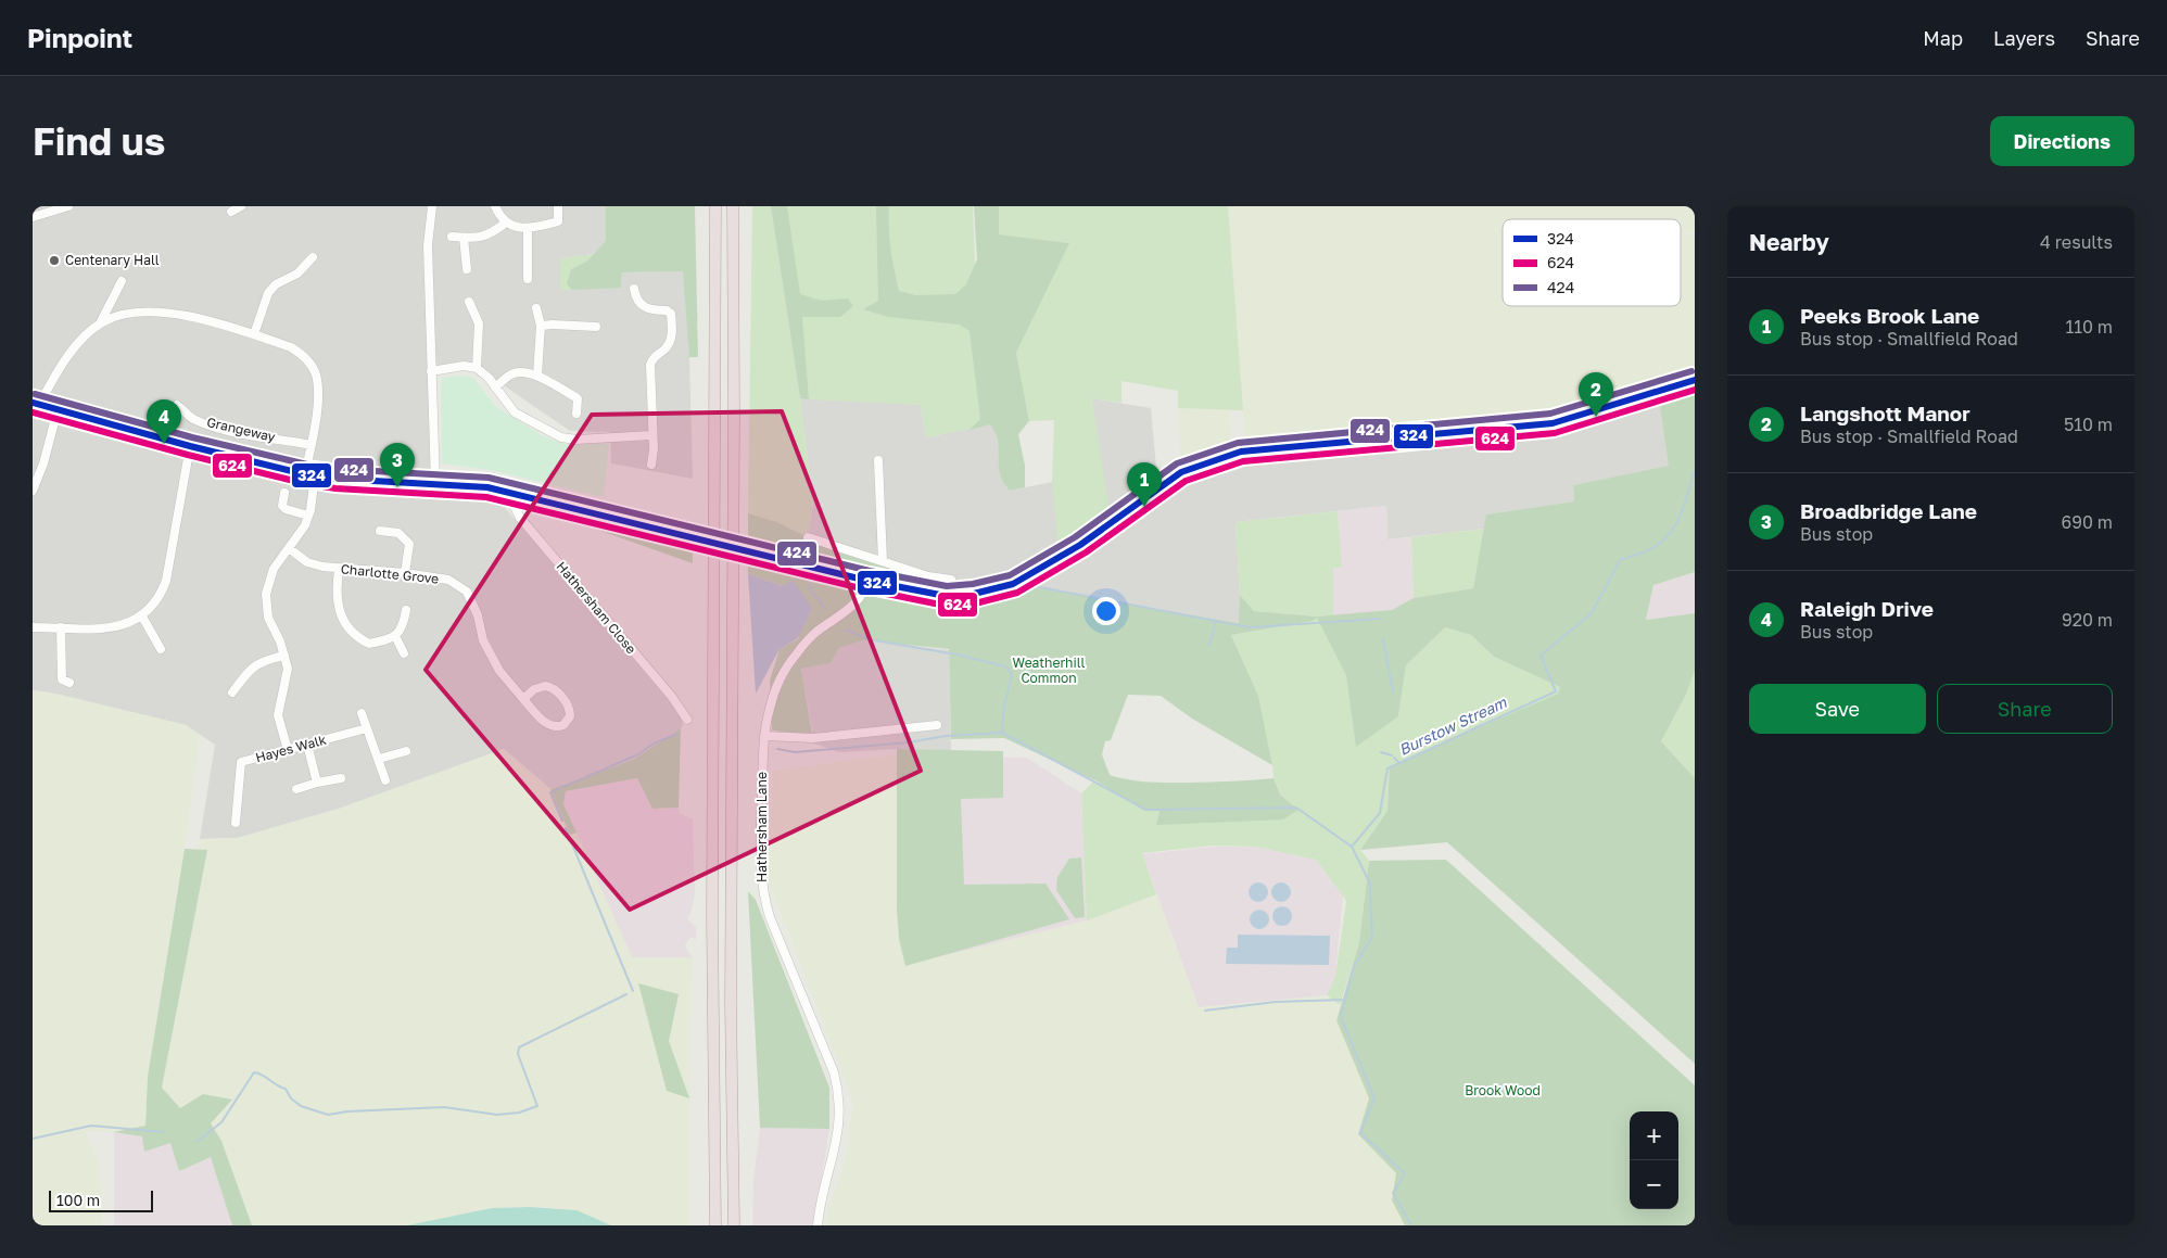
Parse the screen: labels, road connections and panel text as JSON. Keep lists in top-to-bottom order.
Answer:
{
  "streets": {
    "street": [
      "Grangeway",
      "Charlotte Grove",
      "Hathersham Close",
      "Hayes Walk",
      "Hathersham Lane"
    ]
  },
  "water": ["Burstow Stream"],
  "parks": ["Weatherhill Common", "Brook Wood"],
  "places": ["Centenary Hall"],
  "lines": ["transit line 424", "transit line 324", "transit line 624"],
  "legend": ["324", "624", "424"],
  "scale_bar": "100 m",
  "page": {
    "header": "Pinpoint",
    "nav": ["Map", "Layers", "Share"],
    "buttons": [
      "Directions",
      ["Save", "Share"]
    ],
    "title": "Find us",
    "heading": ["Nearby", "4 results"],
    "list": [
      {
        "mark": "1",
        "name": "Peeks Brook Lane",
        "note": "Bus stop · Smallfield Road",
        "value": "110 m"
      },
      {
        "mark": "2",
        "name": "Langshott Manor",
        "note": "Bus stop · Smallfield Road",
        "value": "510 m"
      },
      {
        "mark": "3",
        "name": "Broadbridge Lane",
        "note": "Bus stop",
        "value": "690 m"
      },
      {
        "mark": "4",
        "name": "Raleigh Drive",
        "note": "Bus stop",
        "value": "920 m"
      }
    ],
    "pins": [
      "2",
      "4",
      "3",
      "1"
    ],
    "map_buttons": ["+", "−"],
    "scale": "100 m"
  }
}
